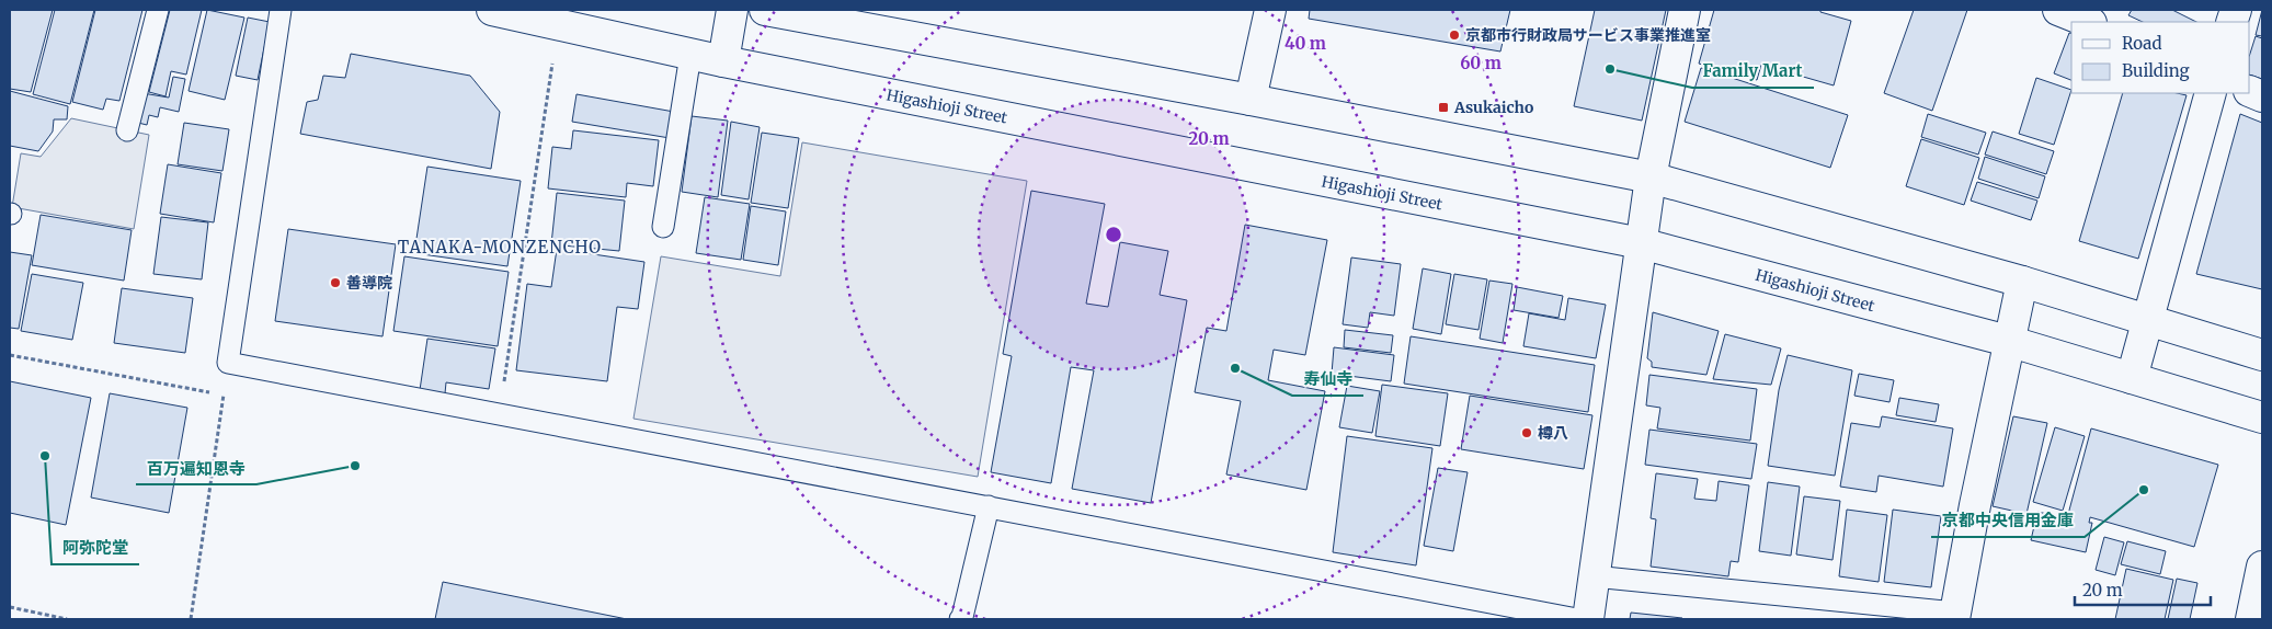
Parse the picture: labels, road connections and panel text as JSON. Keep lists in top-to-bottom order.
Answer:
{
  "streets": {
    "main road": ["Higashioji Street"]
  },
  "districts": ["TANAKA-MONZENCHO"],
  "places": {
    "other": [
      "京都市行財政局サービス事業推進室",
      "Family Mart",
      "善導院",
      "寿仙寺",
      "樽八",
      "阿弥陀堂",
      "百万遍知恩寺",
      "京都中央信用金庫"
    ],
    "transit": ["Asukaicho"]
  },
  "legend": ["Road", "Building"],
  "scale_bar": "20 m",
  "rings": ["40 m", "60 m", "20 m"]
}
